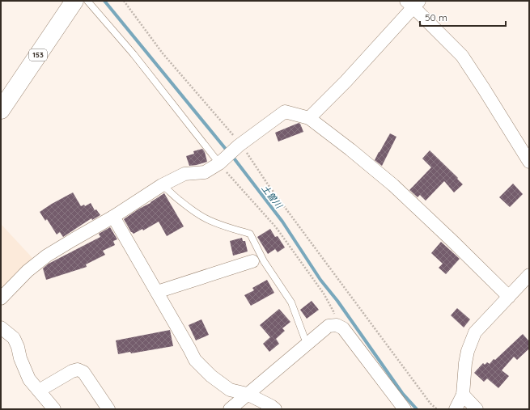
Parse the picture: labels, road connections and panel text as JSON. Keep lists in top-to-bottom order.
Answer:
{
  "streets": {
    "highway": ["153"]
  },
  "water": ["土曽川"],
  "scale_bar": "50 m"
}
